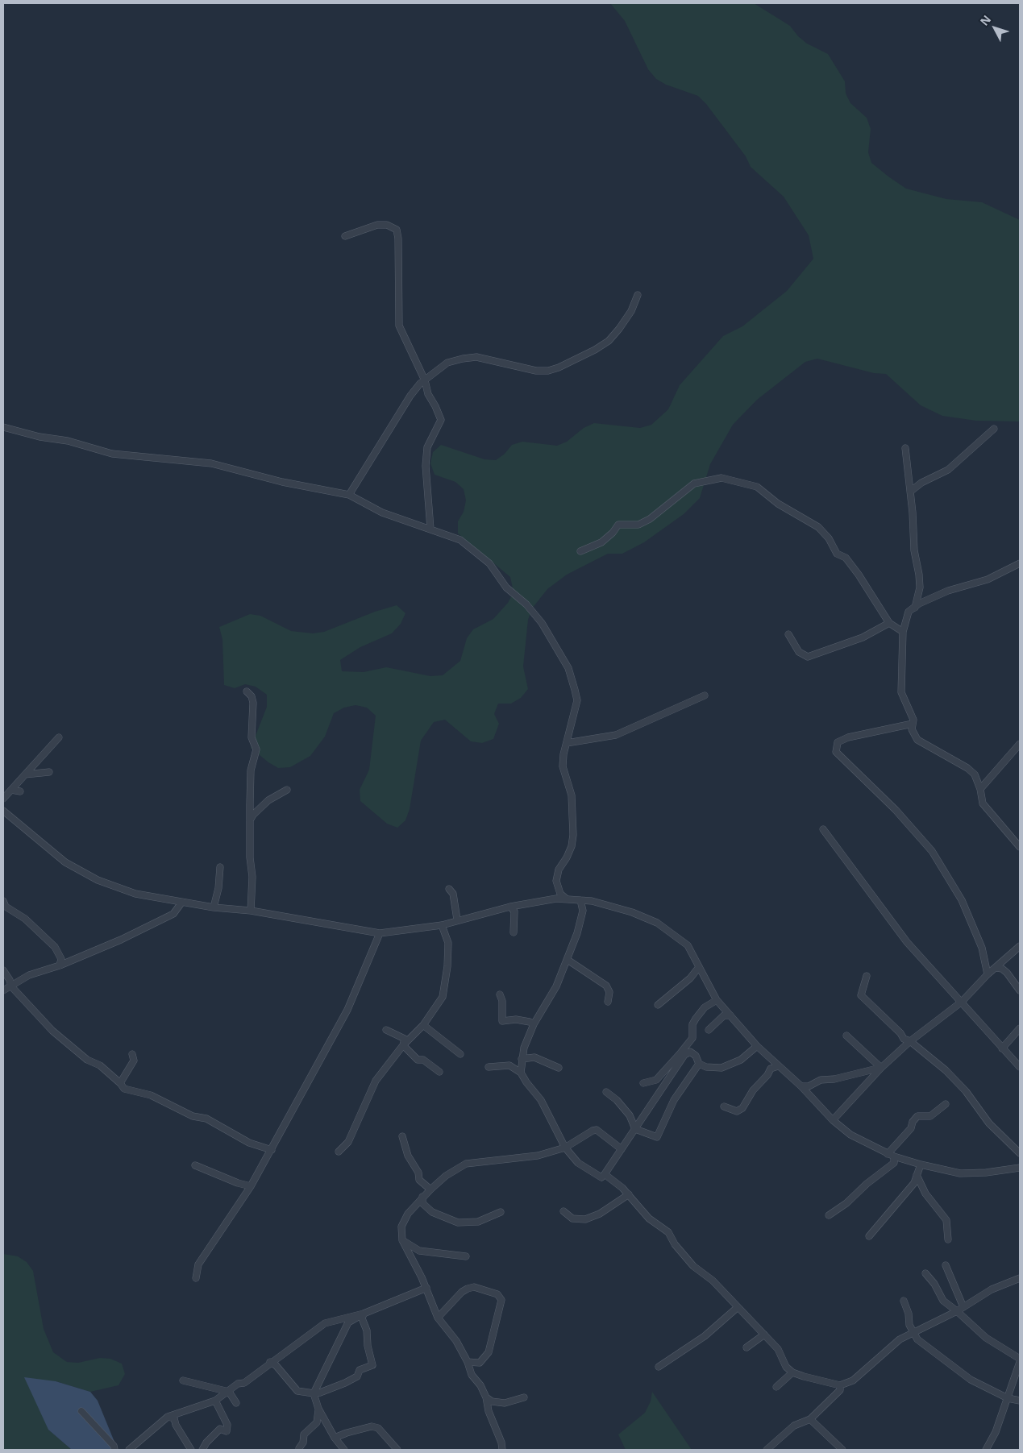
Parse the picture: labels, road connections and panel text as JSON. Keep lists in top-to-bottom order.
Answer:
{
  "north": "top left"
}
